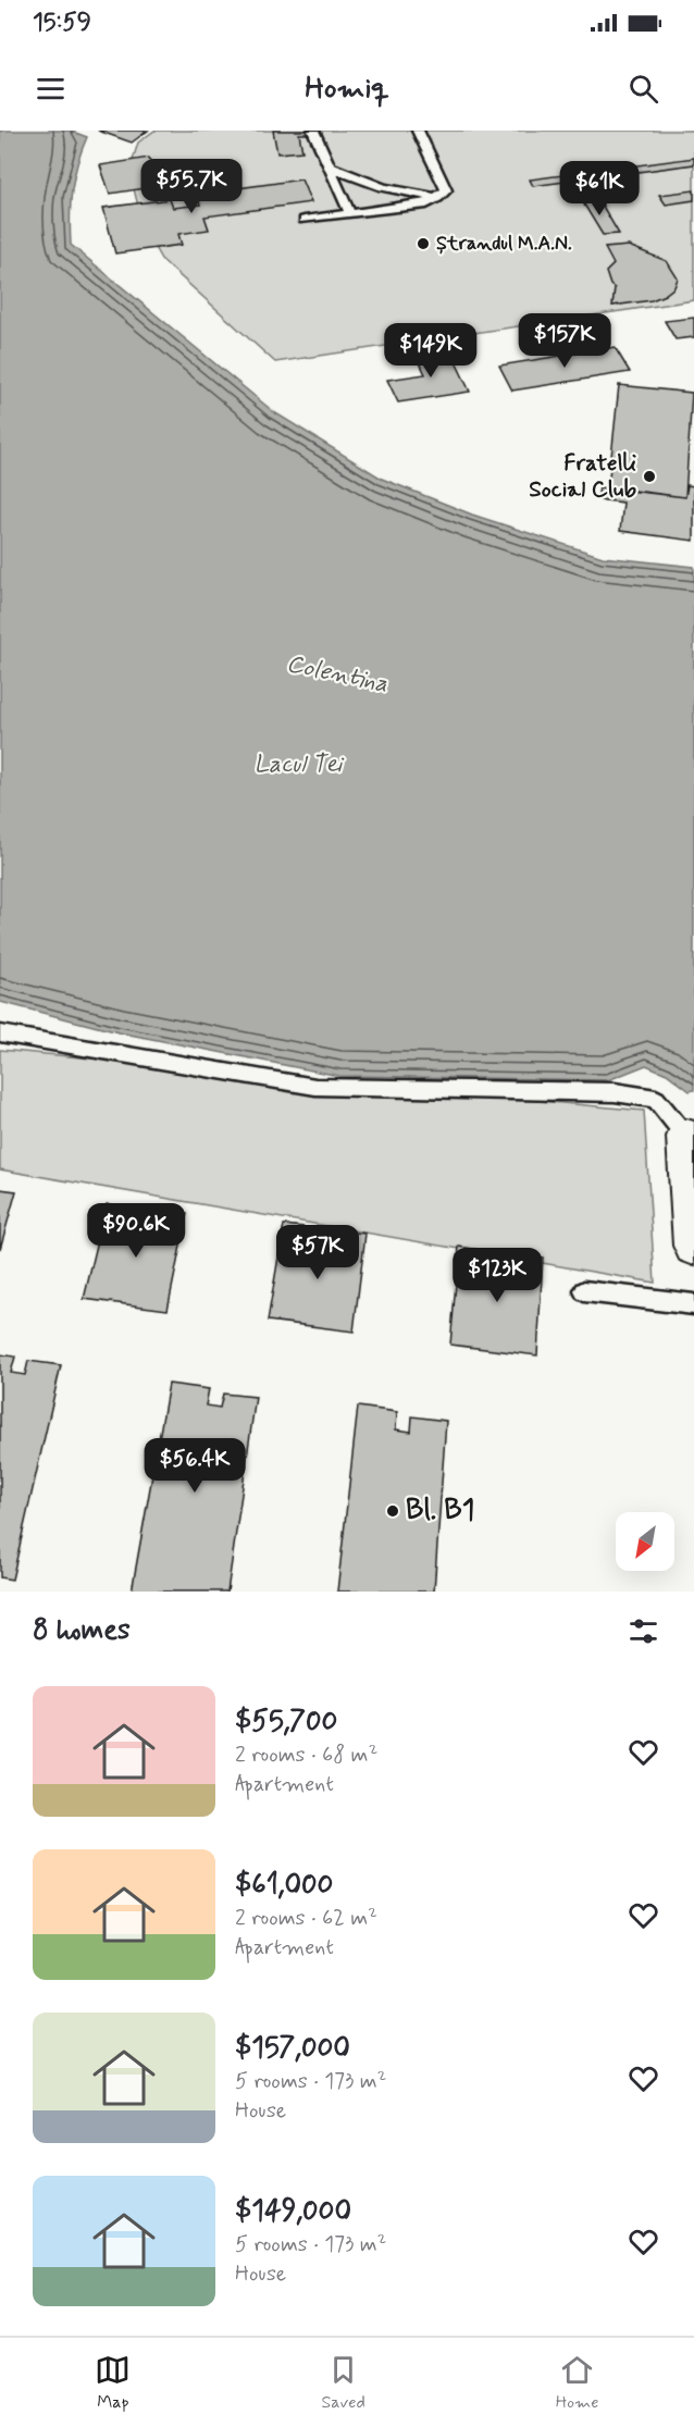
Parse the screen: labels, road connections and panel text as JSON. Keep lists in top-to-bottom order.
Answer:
{
  "water": ["Colentina", "Lacul Tei"],
  "places": ["Ștrandul M.A.N.", "Fratelli Social Club", "Bl. B1"],
  "north": "bottom left",
  "page": {
    "status": "15:59",
    "header": "Homiq",
    "price": [
      "$55.7K",
      "$61K",
      "$157K",
      "$149K",
      "$90.6K",
      "$57K",
      "$123K",
      "$56.4K"
    ],
    "heading": "8 homes",
    "list": [
      {
        "name": "$55,700",
        "note": "2 rooms · 68 m² · Apartment"
      },
      {
        "name": "$61,000",
        "note": "2 rooms · 62 m² · Apartment"
      },
      {
        "name": "$157,000",
        "note": "5 rooms · 173 m² · House"
      },
      {
        "name": "$149,000",
        "note": "5 rooms · 173 m² · House"
      }
    ],
    "tabs": ["Map", "Saved", "Home"]
  }
}
